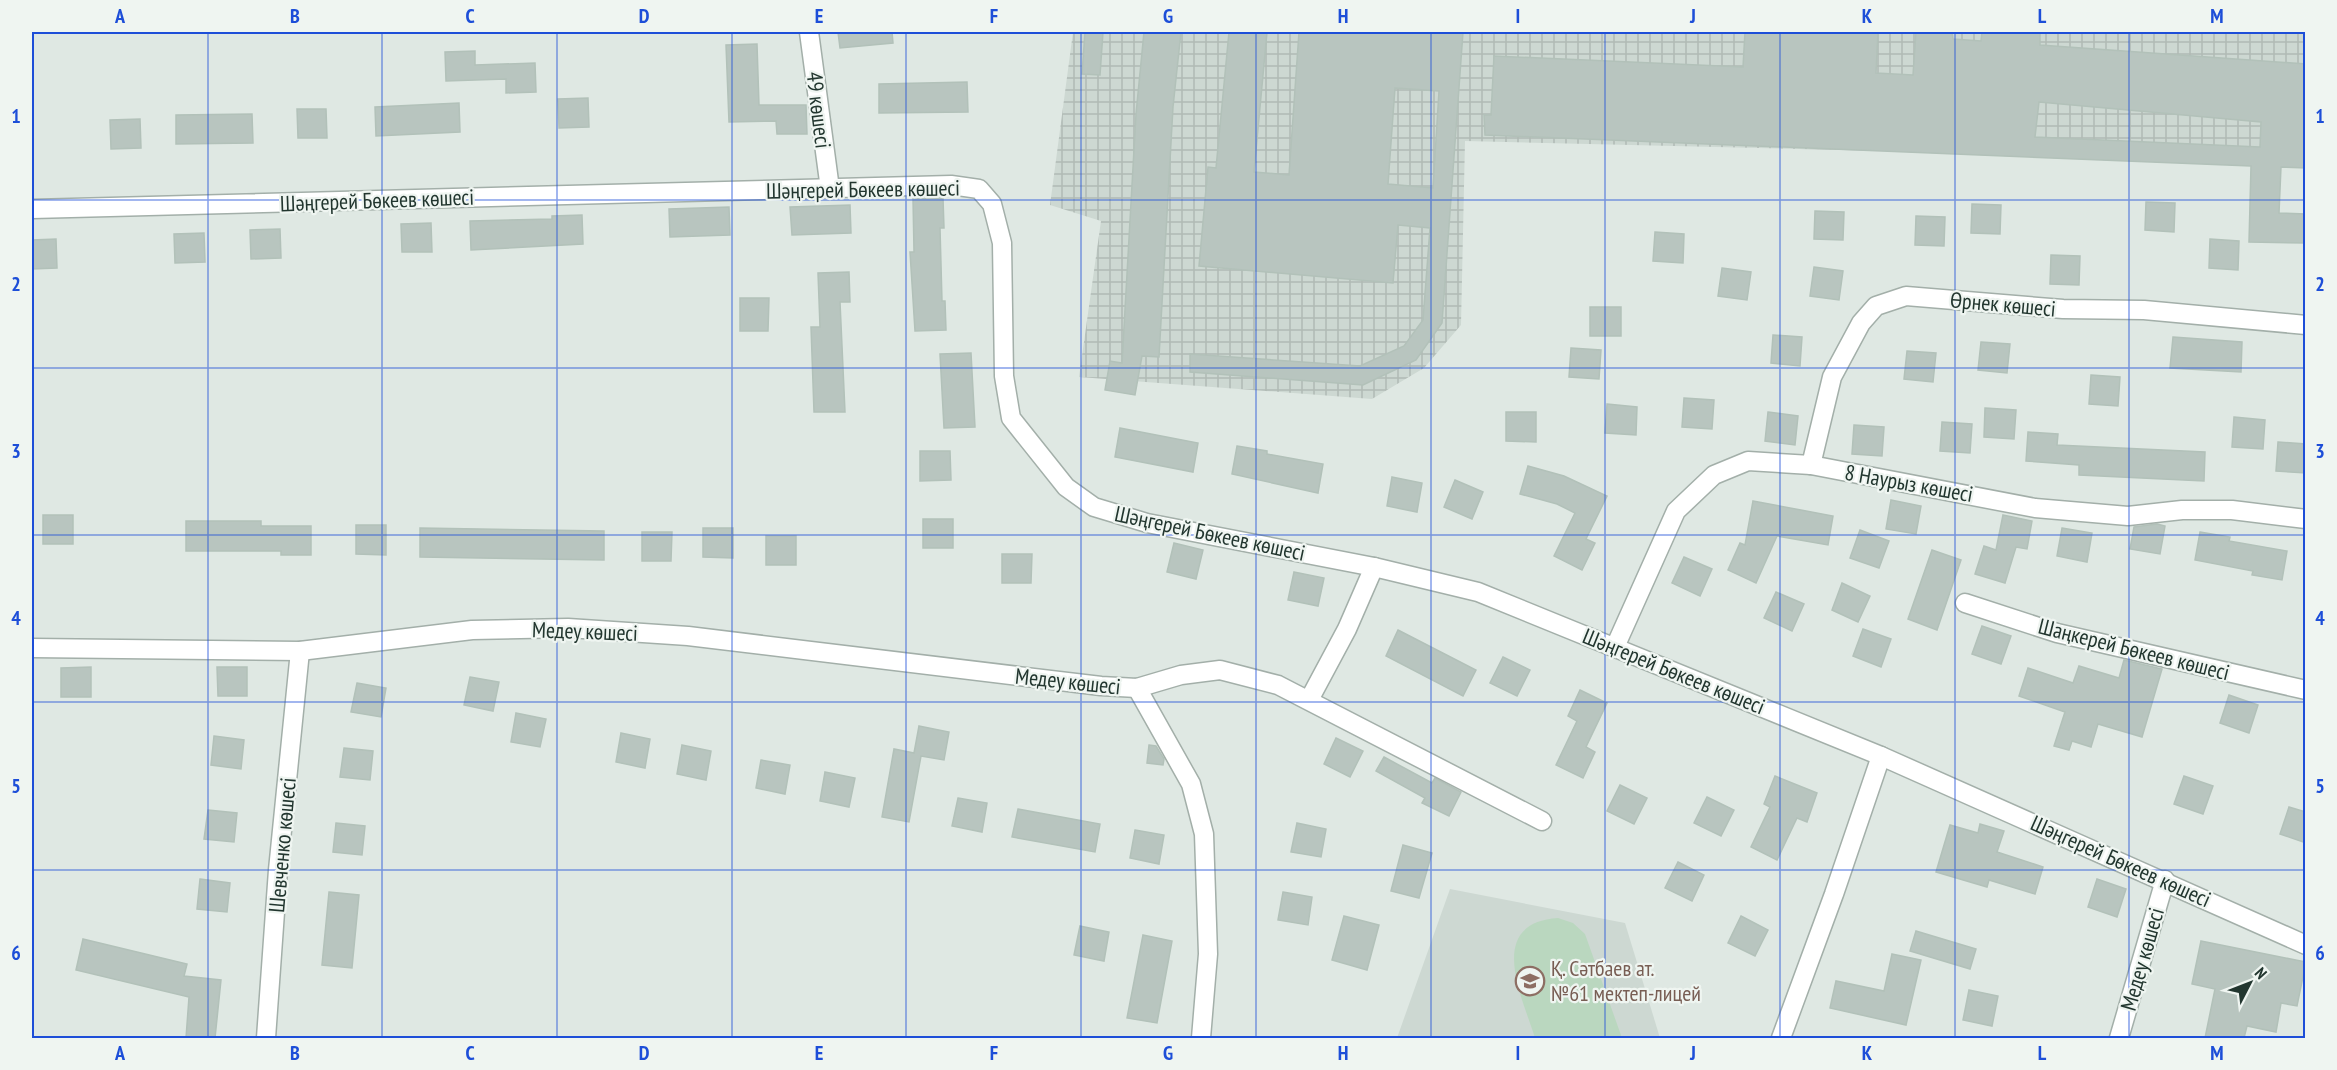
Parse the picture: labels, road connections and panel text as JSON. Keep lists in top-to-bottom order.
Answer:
{
  "streets": {
    "street": [
      "49 көшесі",
      "Шәңгерей Бөкеев көшесі",
      "Өрнек көшесі",
      "8 Наурыз көшесі",
      "Медеу көшесі",
      "Шаңкерей Бөкеев көшесі",
      "Шевченко көшесі"
    ]
  },
  "crossings": [
    ["49 көшесі", "Шәңгерей Бөкеев көшесі"],
    ["Шәңгерей Бөкеев көшесі", "8 Наурыз көшесі"],
    ["Шәңгерей Бөкеев көшесі", "Медеу көшесі"],
    ["Өрнек көшесі", "8 Наурыз көшесі"],
    ["Медеу көшесі", "Шевченко көшесі"]
  ],
  "places": {
    "school or university": ["Қ. Сәтбаев ат. №61 мектеп-лицей"]
  },
  "north": "top right",
  "grid": {
    "columns": [
      "A",
      "B",
      "C",
      "D",
      "E",
      "F",
      "G",
      "H",
      "I",
      "J",
      "K",
      "L",
      "M"
    ],
    "rows": [
      "1",
      "2",
      "3",
      "4",
      "5",
      "6"
    ]
  }
}
